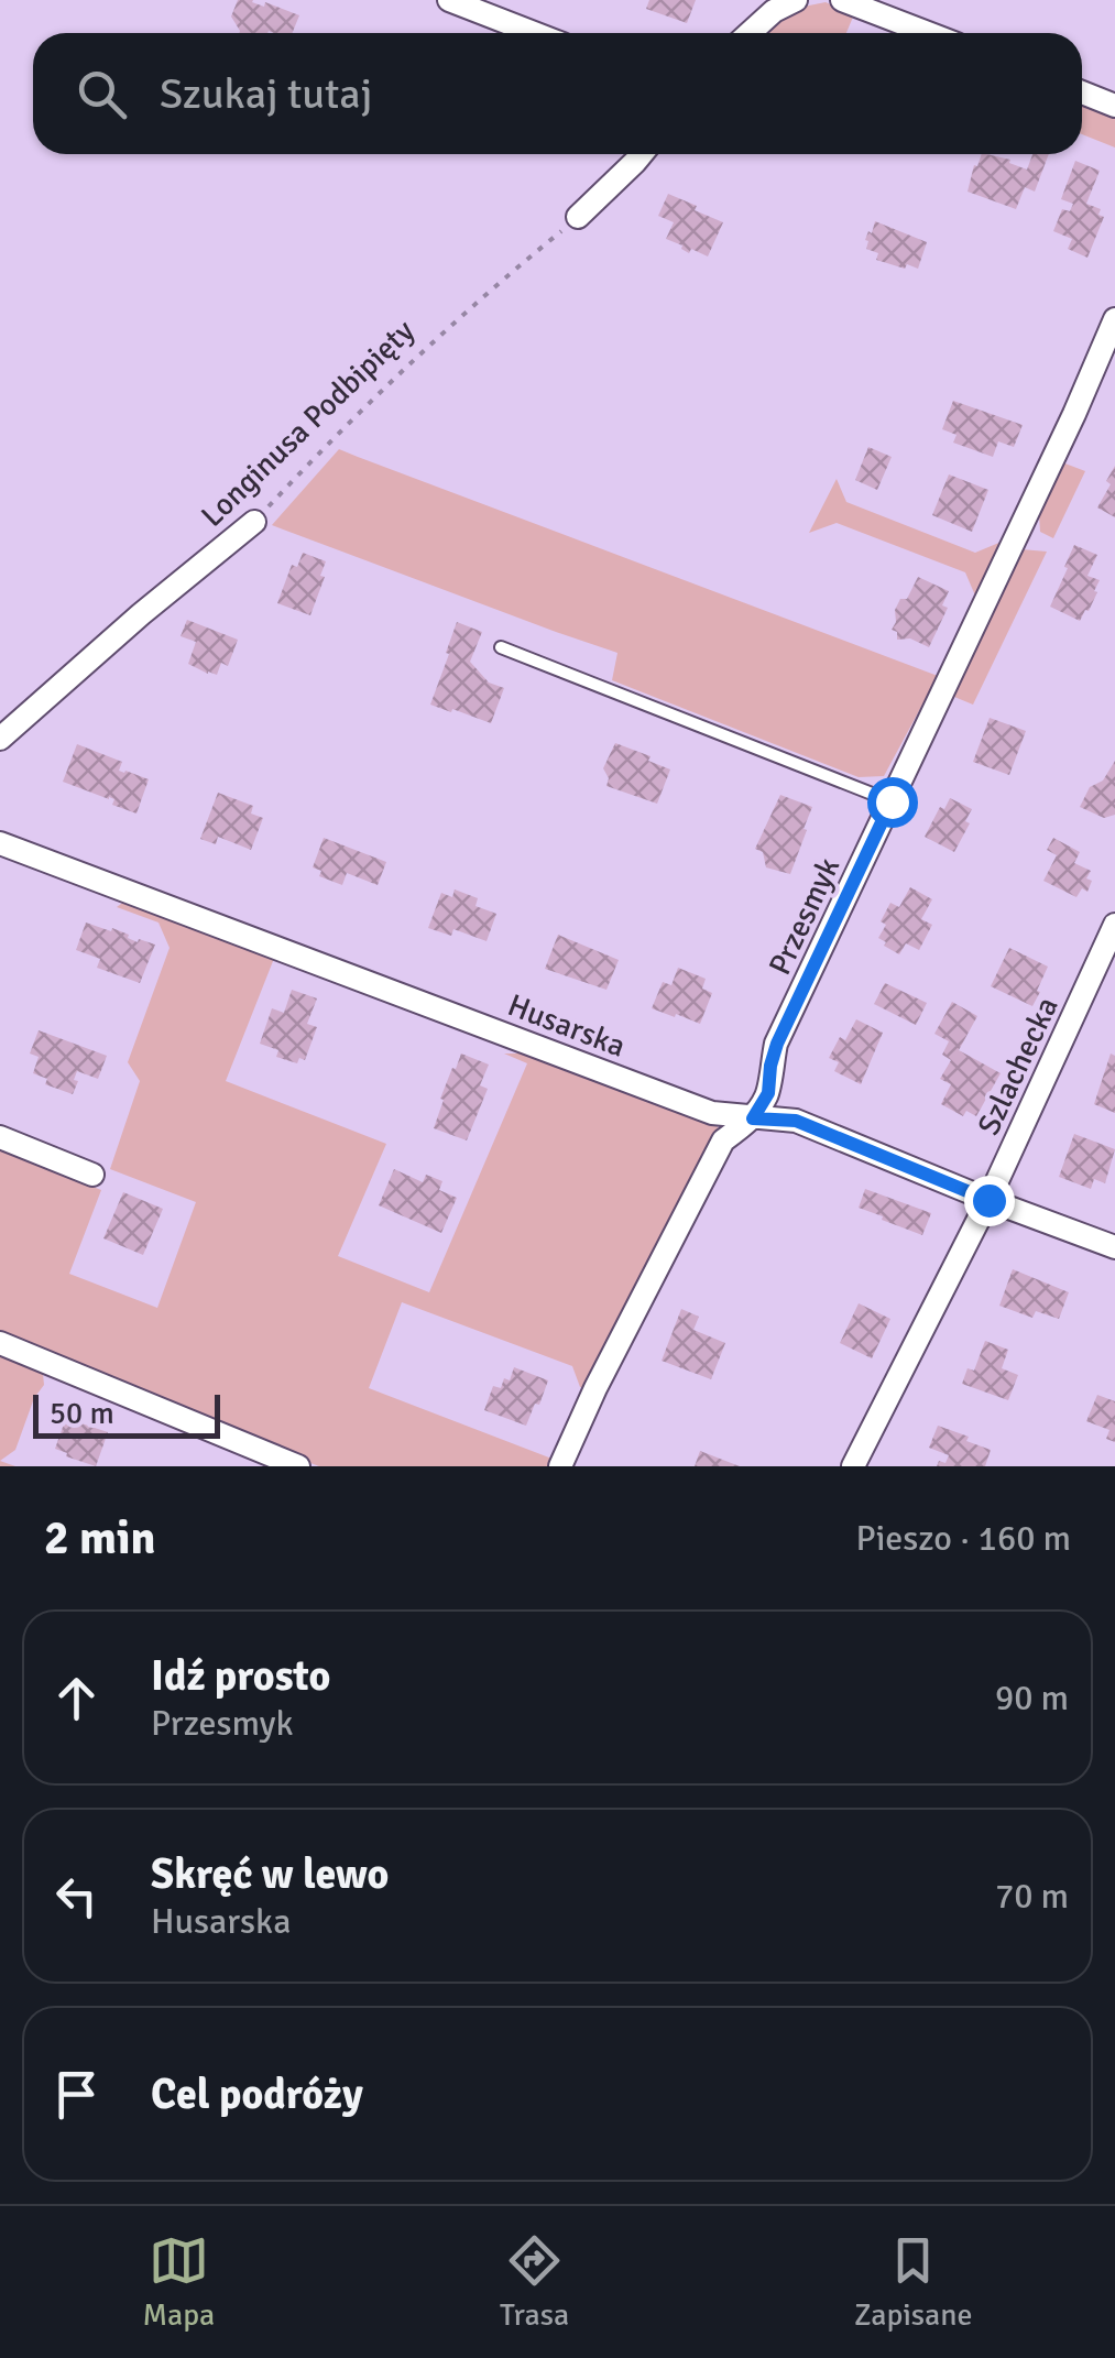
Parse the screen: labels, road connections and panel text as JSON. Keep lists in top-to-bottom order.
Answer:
{
  "streets": {
    "street": [
      "Longinusa Podbipięty",
      "Przesmyk",
      "Husarska",
      "Szlachecka"
    ]
  },
  "crossings": [
    ["Przesmyk", "Husarska"],
    ["Husarska", "Szlachecka"]
  ],
  "scale_bar": "50 m",
  "page": {
    "search": "Szukaj tutaj",
    "scale": "50 m",
    "heading": ["2 min", "Pieszo · 160 m"],
    "list": [
      ["Idź prosto", "Przesmyk", "90 m"],
      ["Skręć w lewo", "Husarska", "70 m"],
      "Cel podróży"
    ],
    "nav": ["Mapa", "Trasa", "Zapisane"]
  }
}
